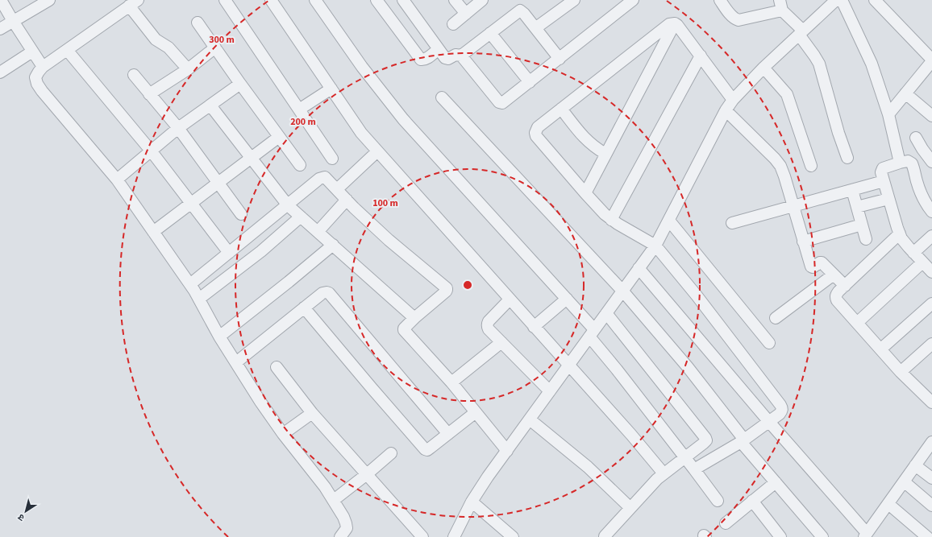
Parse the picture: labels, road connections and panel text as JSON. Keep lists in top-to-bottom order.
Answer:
{
  "north": "bottom left",
  "rings": ["300 m", "200 m", "100 m"]
}
